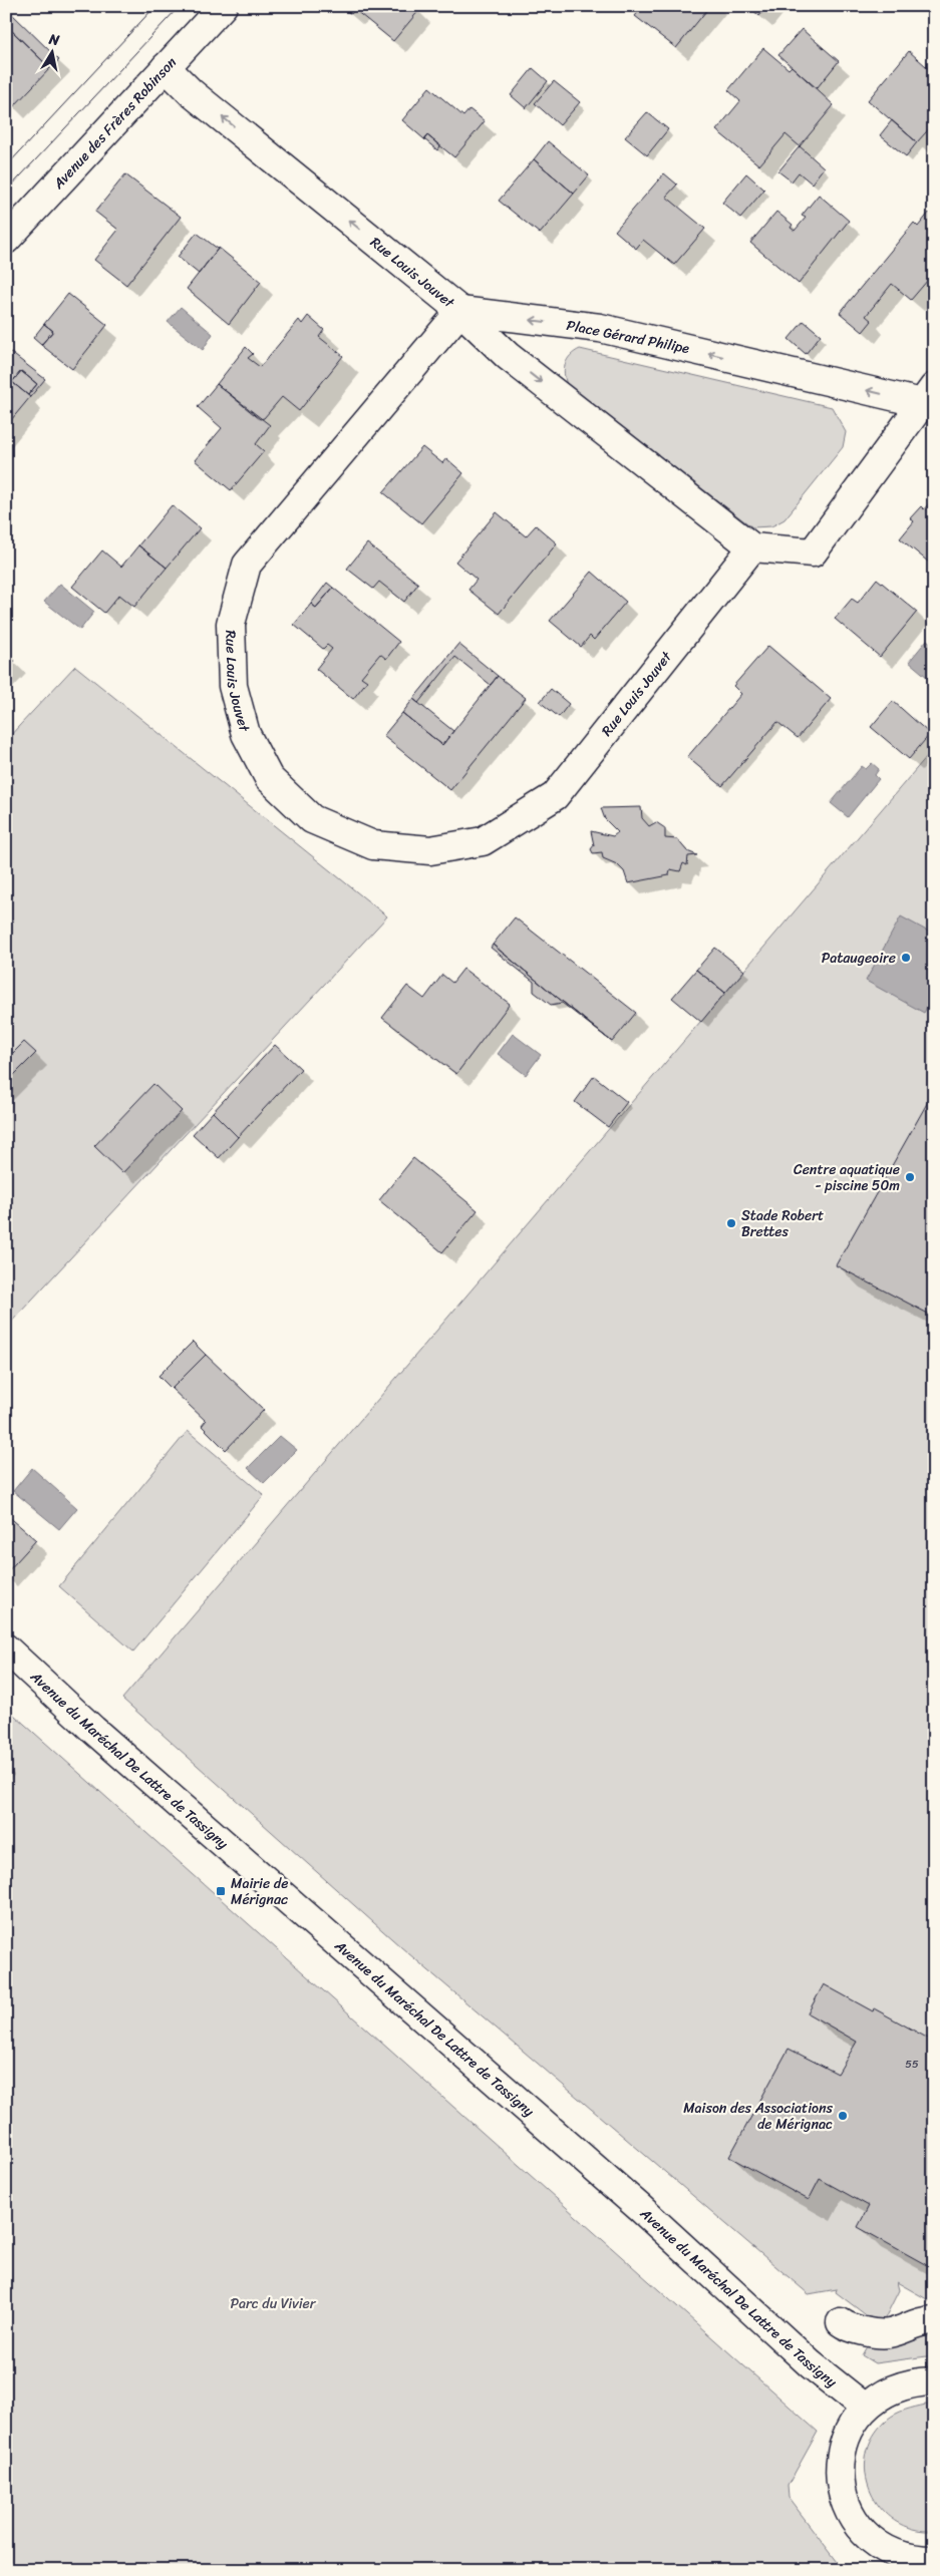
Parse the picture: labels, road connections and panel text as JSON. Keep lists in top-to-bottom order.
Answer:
{
  "streets": {
    "street": [
      "Avenue des Frères Robinson",
      "Rue Louis Jouvet",
      "Place Gérard Philipe",
      "Avenue du Maréchal De Lattre de Tassigny"
    ]
  },
  "crossings": [
    ["Avenue des Frères Robinson", "Rue Louis Jouvet"],
    ["Rue Louis Jouvet", "Place Gérard Philipe"]
  ],
  "one_way": ["Place Gérard Philipe"],
  "parks": ["Parc du Vivier"],
  "places": {
    "other": [
      "Pataugeoire",
      "Centre aquatique - piscine 50m",
      "Stade Robert Brettes",
      "Maison des Associations de Mérignac"
    ],
    "transit": ["Mairie de Mérignac"]
  },
  "house_numbers": ["55"],
  "north": "top"
}
